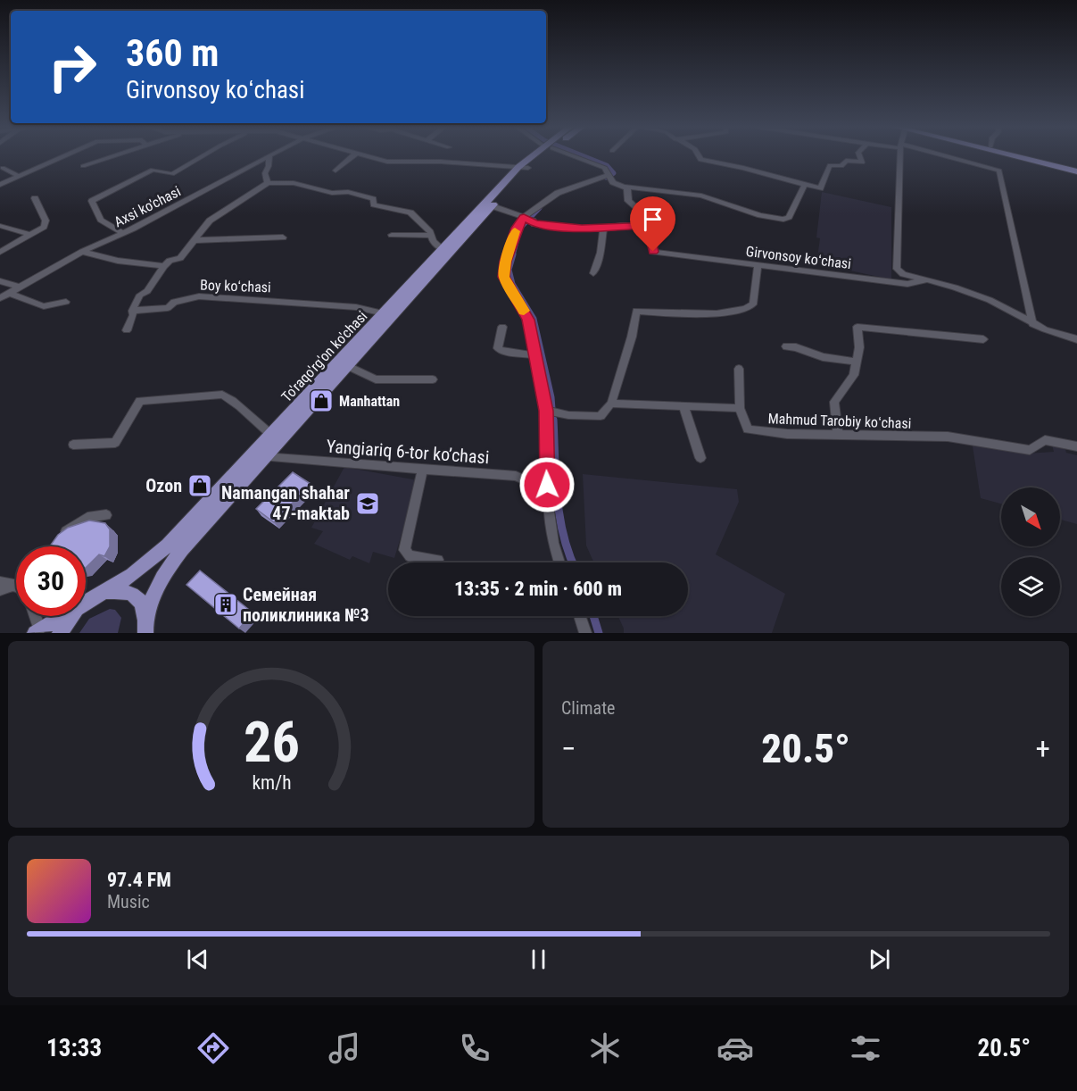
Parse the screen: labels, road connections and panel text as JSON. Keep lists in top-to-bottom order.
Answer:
{
  "streets": {
    "main road": ["To'raqo'rg'on ko'chasi"],
    "street": [
      "Axsi ko'chasi",
      "Girvonsoy koʻchasi",
      "Boy koʻchasi",
      "Mahmud Tarobiy koʻchasi",
      "Yangiаriq 6-tor koʼchasi"
    ]
  },
  "crossings": [
    ["Boy koʻchasi", "To'raqo'rg'on ko'chasi"],
    ["To'raqo'rg'on ko'chasi", "Yangiаriq 6-tor koʼchasi"]
  ],
  "places": {
    "shop": ["Manhattan", "Ozon"],
    "school or university": ["Namangan shahar 47-maktab"],
    "building": ["Семейная поликлиника №3"]
  },
  "north": "bottom right",
  "page": {
    "turn": ["360 m", "Girvonsoy koʻchasi"],
    "limit": "30",
    "trip": "13:35 · 2 min · 600 m",
    "tile": "Climate",
    "heat": ["−", "20.5°", "+"],
    "song": ["97.4 FM", "Music"],
    "tabs": ["13:33", "20.5°"],
    "gauge": ["26", "km/h"]
  }
}
